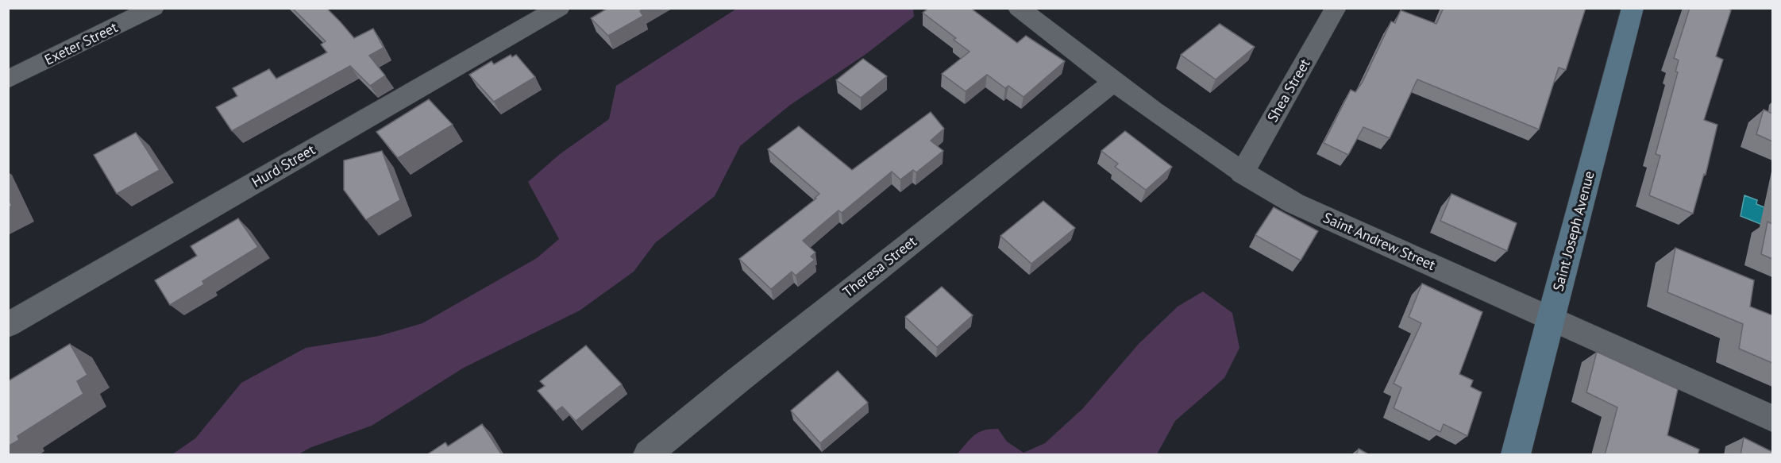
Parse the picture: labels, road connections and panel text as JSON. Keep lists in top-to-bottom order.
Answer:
{
  "streets": {
    "street": [
      "Exeter Street",
      "Shea Street",
      "Hurd Street",
      "Saint Joseph Avenue",
      "Saint Andrew Street",
      "Theresa Street"
    ]
  },
  "crossings": [
    ["Shea Street", "Saint Andrew Street"],
    ["Saint Joseph Avenue", "Saint Andrew Street"],
    ["Saint Andrew Street", "Theresa Street"]
  ]
}
